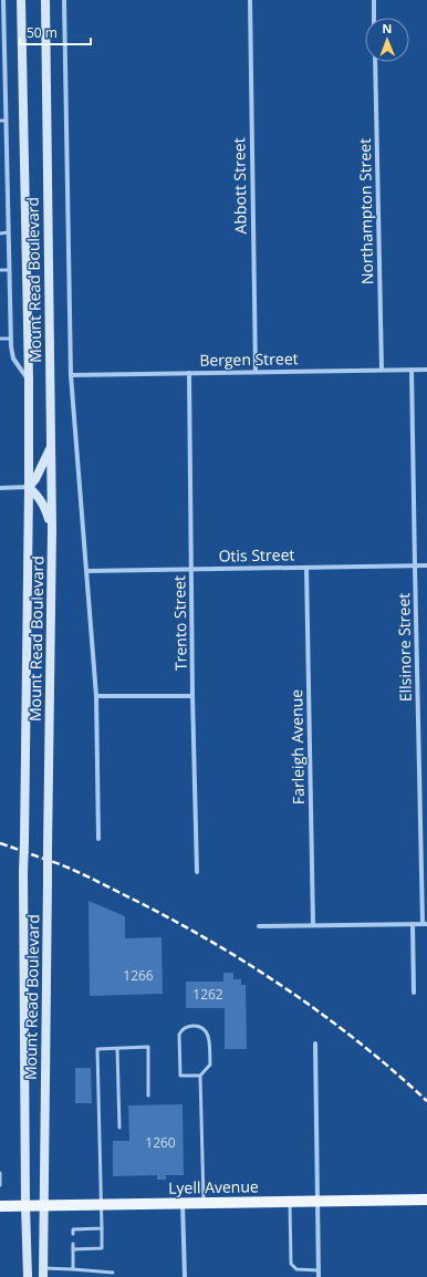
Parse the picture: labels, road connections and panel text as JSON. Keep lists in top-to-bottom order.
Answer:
{
  "streets": {
    "main road": ["Mount Read Boulevard", "Lyell Avenue"],
    "street": [
      "Abbott Street",
      "Northampton Street",
      "Bergen Street",
      "Otis Street",
      "Trento Street",
      "Ellsinore Street",
      "Farleigh Avenue"
    ]
  },
  "crossings": [
    ["Abbott Street", "Bergen Street"],
    ["Northampton Street", "Bergen Street"],
    ["Mount Read Boulevard", "Lyell Avenue"],
    ["Bergen Street", "Trento Street"],
    ["Bergen Street", "Ellsinore Street"],
    ["Otis Street", "Trento Street"],
    ["Otis Street", "Ellsinore Street"],
    ["Otis Street", "Farleigh Avenue"]
  ],
  "house_numbers": ["1266", "1262", "1260"],
  "scale_bar": "50 m",
  "north": "top"
}
